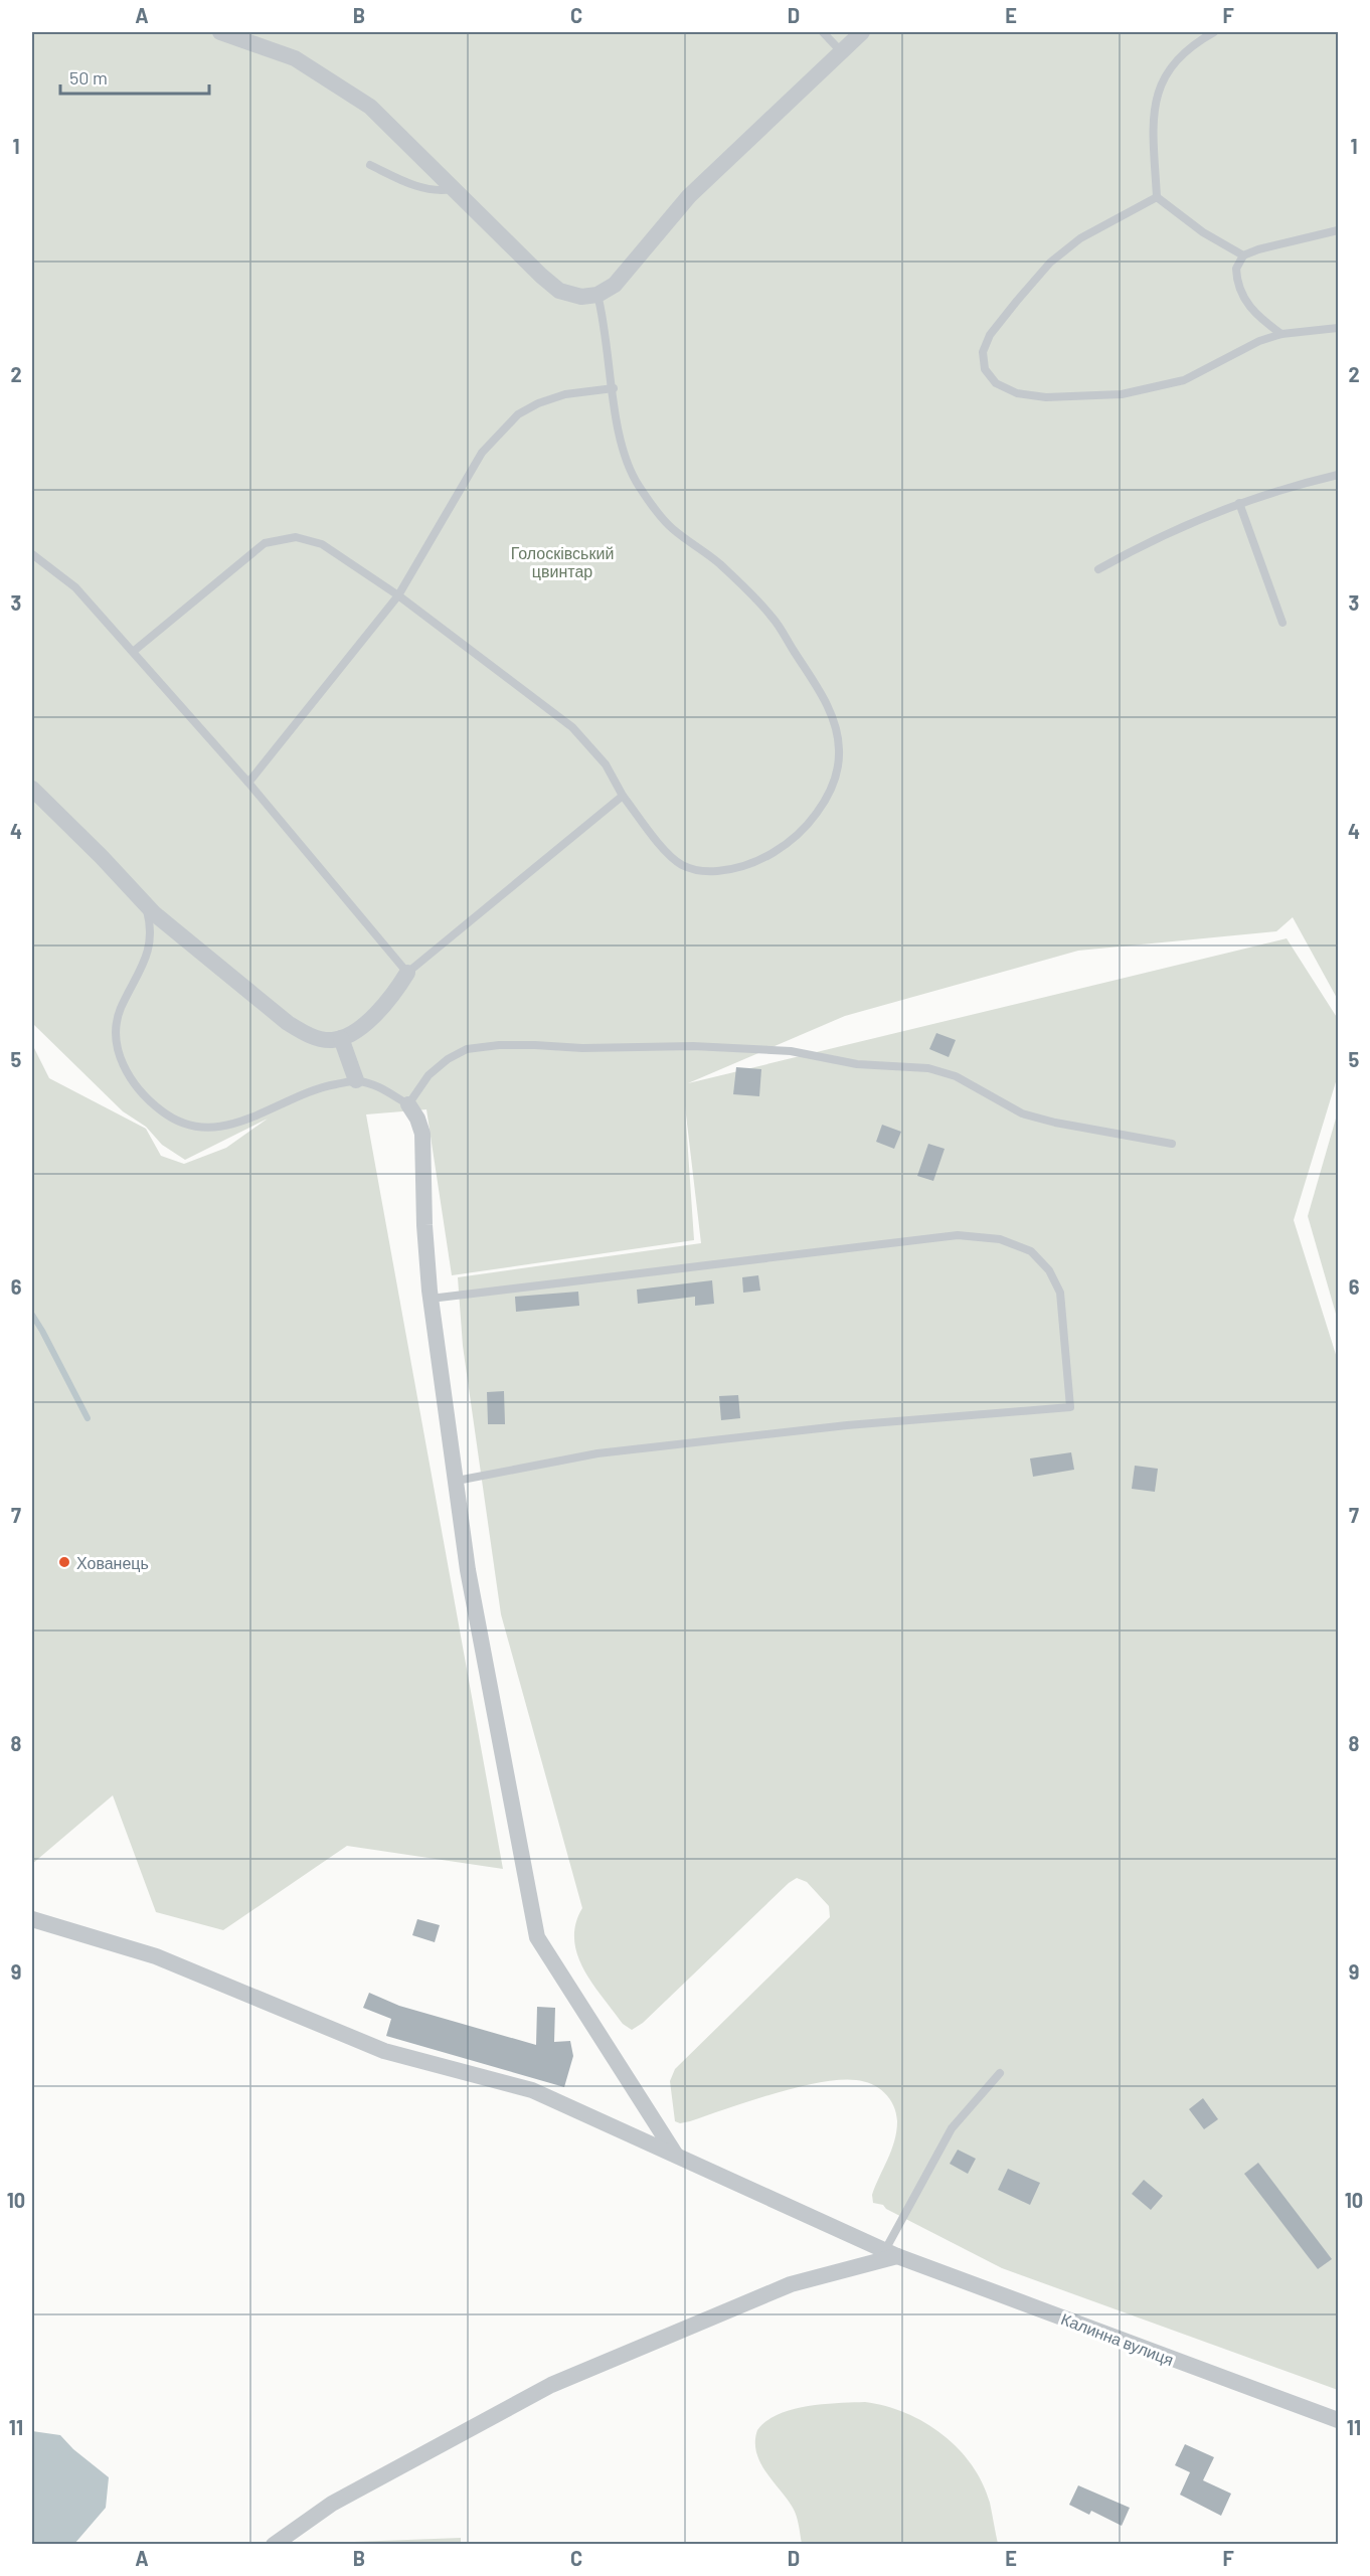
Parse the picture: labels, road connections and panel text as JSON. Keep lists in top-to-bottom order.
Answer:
{
  "streets": {
    "street": ["Калинна вулиця"]
  },
  "parks": ["Голосківський цвинтар"],
  "places": ["Хованець"],
  "scale_bar": "50 m",
  "grid": {
    "columns": [
      "A",
      "B",
      "C",
      "D",
      "E",
      "F"
    ],
    "rows": [
      "1",
      "2",
      "3",
      "4",
      "5",
      "6",
      "7",
      "8",
      "9",
      "10",
      "11"
    ]
  }
}
